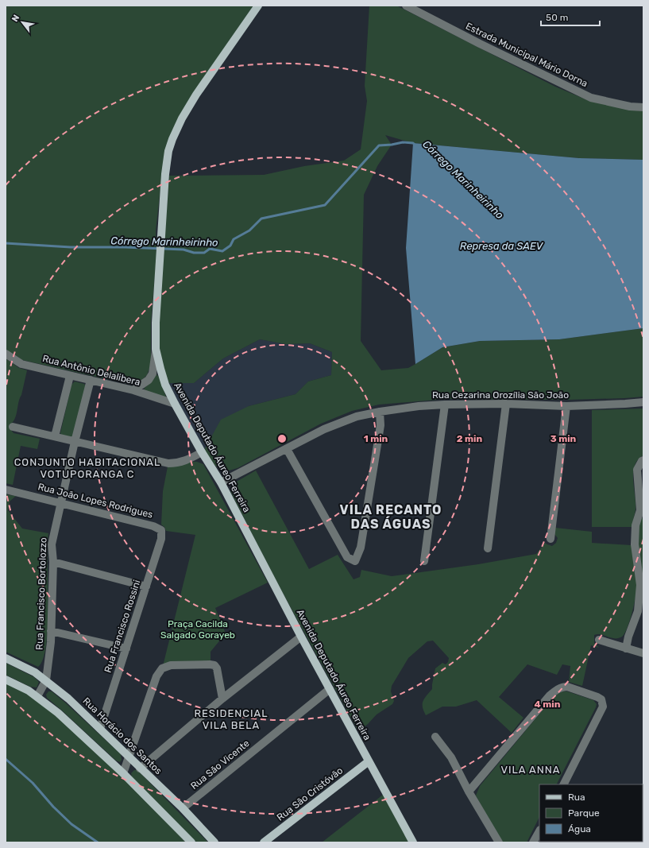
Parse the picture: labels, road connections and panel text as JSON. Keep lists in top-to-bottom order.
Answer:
{
  "streets": {
    "main road": ["Avenida Deputado Áureo Ferreira", "Rua Horácio dos Santos", "Rua São Cristóvão"],
    "street": [
      "Estrada Municipal Mário Dorna",
      "Rua Antônio Delalibera",
      "Rua Cezarina Orozília São João",
      "Rua João Lopes Rodrigues",
      "Rua Francisco Bortolozzo",
      "Rua Francisco Rossini",
      "Rua São Vicente"
    ]
  },
  "crossings": [
    ["Rua Antônio Delalibera", "Avenida Deputado Áureo Ferreira"],
    ["Rua Antônio Delalibera", "Rua Francisco Bortolozzo"],
    ["Rua Cezarina Orozília São João", "Avenida Deputado Áureo Ferreira"],
    ["Avenida Deputado Áureo Ferreira", "Rua São Vicente"],
    ["Avenida Deputado Áureo Ferreira", "Rua São Cristóvão"],
    ["Rua João Lopes Rodrigues", "Rua Francisco Bortolozzo"],
    ["Rua João Lopes Rodrigues", "Rua Francisco Rossini"],
    ["Rua Francisco Bortolozzo", "Rua Horácio dos Santos"],
    ["Rua Francisco Rossini", "Rua Horácio dos Santos"],
    ["Rua Horácio dos Santos", "Rua São Vicente"]
  ],
  "districts": [
    "CONJUNTO HABITACIONAL VOTUPORANGA C",
    "VILA RECANTO DAS ÁGUAS",
    "RESIDENCIAL VILA BELA",
    "VILA ANNA"
  ],
  "water": ["Córrego Marinheirinho", "Represa da SAEV"],
  "parks": ["Praça Cacilda Salgado Gorayeb"],
  "legend": ["Rua", "Parque", "Água"],
  "scale_bar": "50 m",
  "north": "top left",
  "rings": [
    "1 min",
    "2 min",
    "3 min",
    "4 min"
  ]
}
